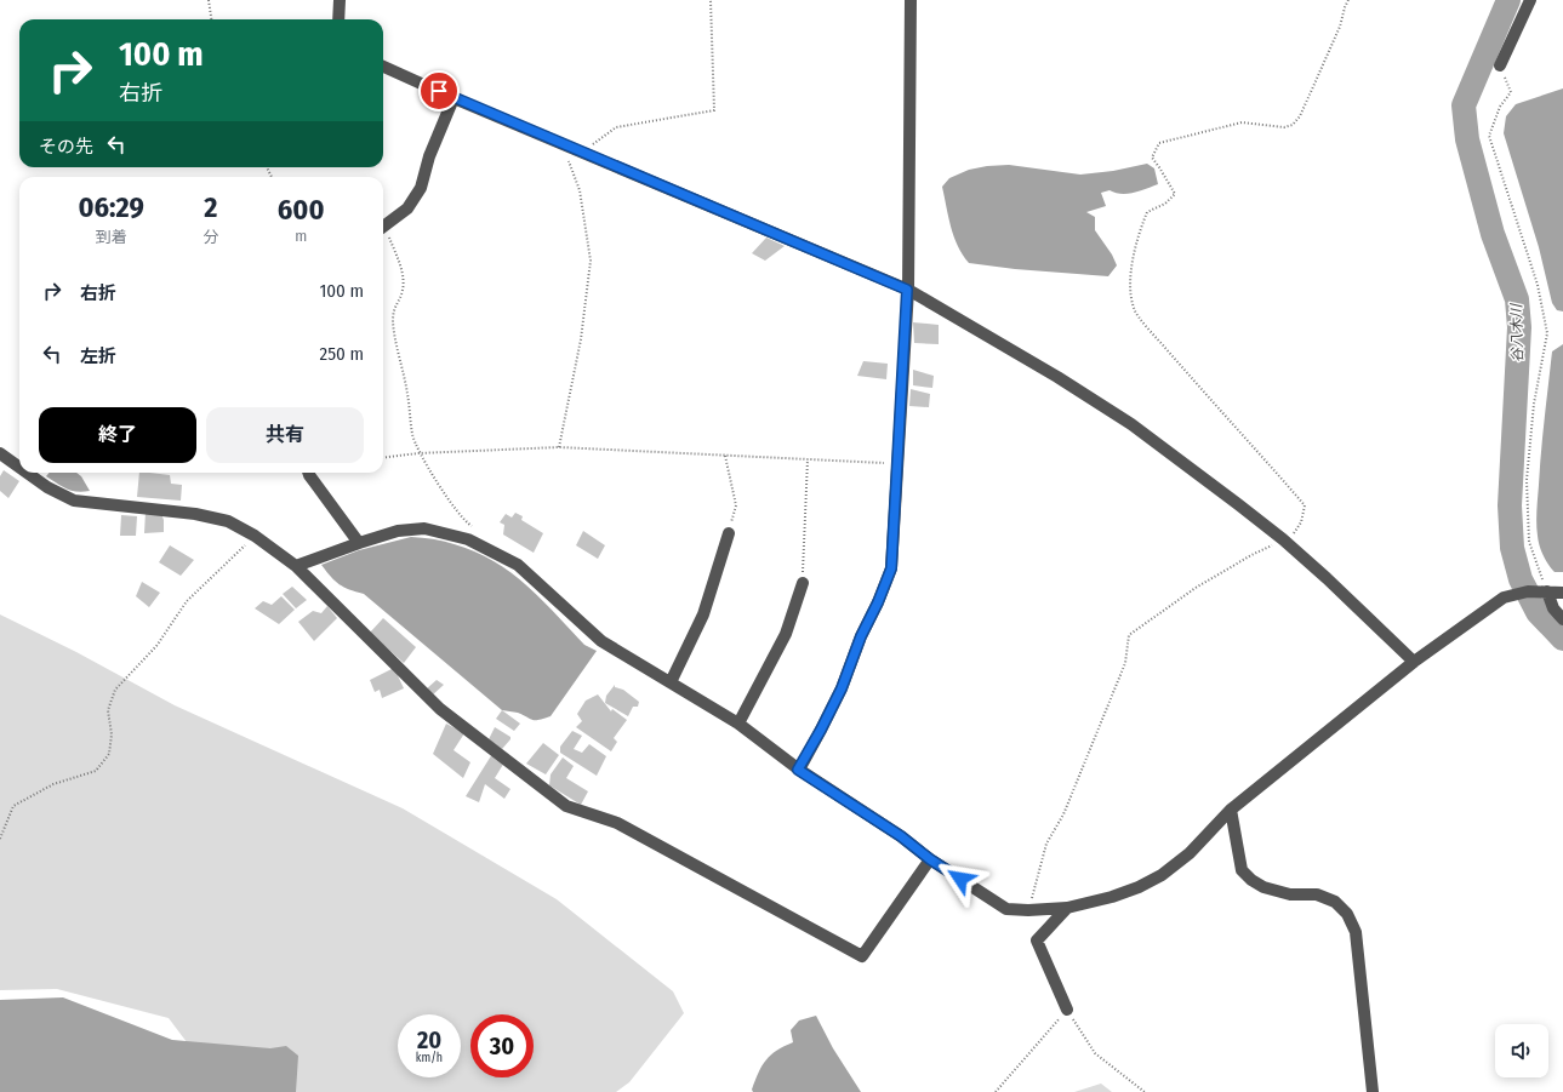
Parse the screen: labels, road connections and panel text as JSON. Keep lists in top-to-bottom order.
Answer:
{
  "water": ["谷八木川"],
  "page": {
    "turn": ["100 m", "右折"],
    "then": "その先",
    "eta": [
      "06:29",
      "到着",
      "2",
      "分",
      "600",
      "m"
    ],
    "list": [
      {
        "name": "右折",
        "value": "100 m"
      },
      {
        "name": "左折",
        "value": "250 m"
      }
    ],
    "buttons": ["終了", "共有"],
    "speed": "20 km/h",
    "limit": "30"
  }
}
